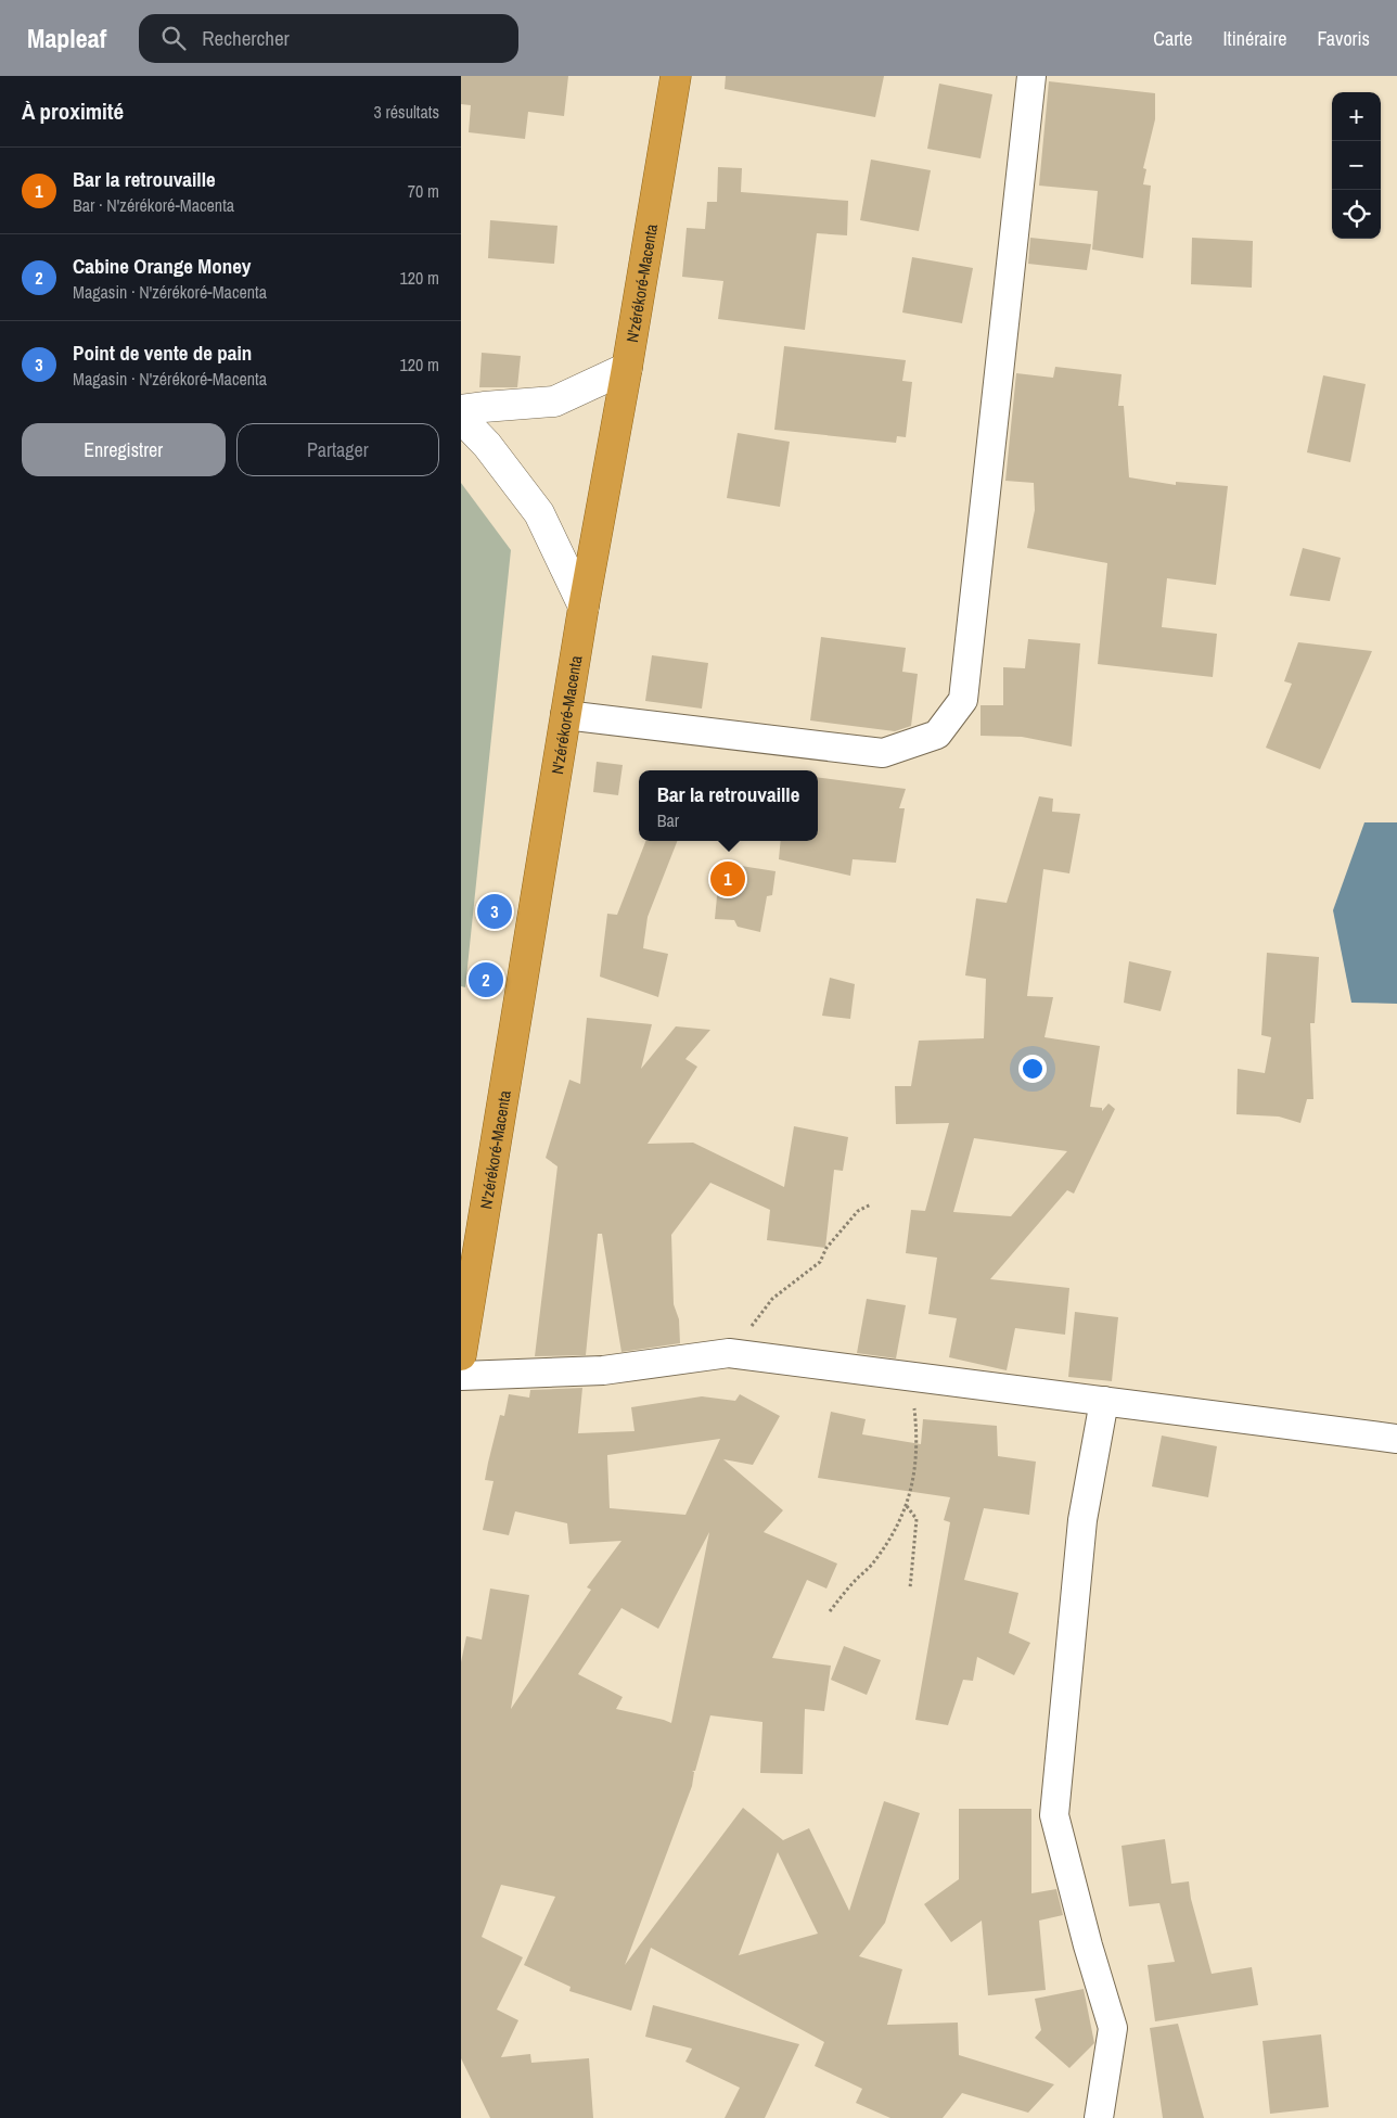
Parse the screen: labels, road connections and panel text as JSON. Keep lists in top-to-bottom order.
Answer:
{
  "streets": {
    "highway": ["N'zérékoré-Macenta"]
  },
  "page": {
    "header": "Mapleaf",
    "search": "Rechercher",
    "nav": ["Carte", "Itinéraire", "Favoris"],
    "heading": ["À proximité", "3 résultats"],
    "map_buttons": ["+", "−"],
    "list": [
      {
        "mark": "1",
        "name": "Bar la retrouvaille",
        "note": "Bar · N'zérékoré-Macenta",
        "value": "70 m"
      },
      {
        "mark": "2",
        "name": "Cabine Orange Money",
        "note": "Magasin · N'zérékoré-Macenta",
        "value": "120 m"
      },
      {
        "mark": "3",
        "name": "Point de vente de pain",
        "note": "Magasin · N'zérékoré-Macenta",
        "value": "120 m"
      }
    ],
    "buttons": ["Enregistrer", "Partager"],
    "popup": ["Bar la retrouvaille", "Bar"],
    "pins": ["1", "3", "2"]
  }
}
